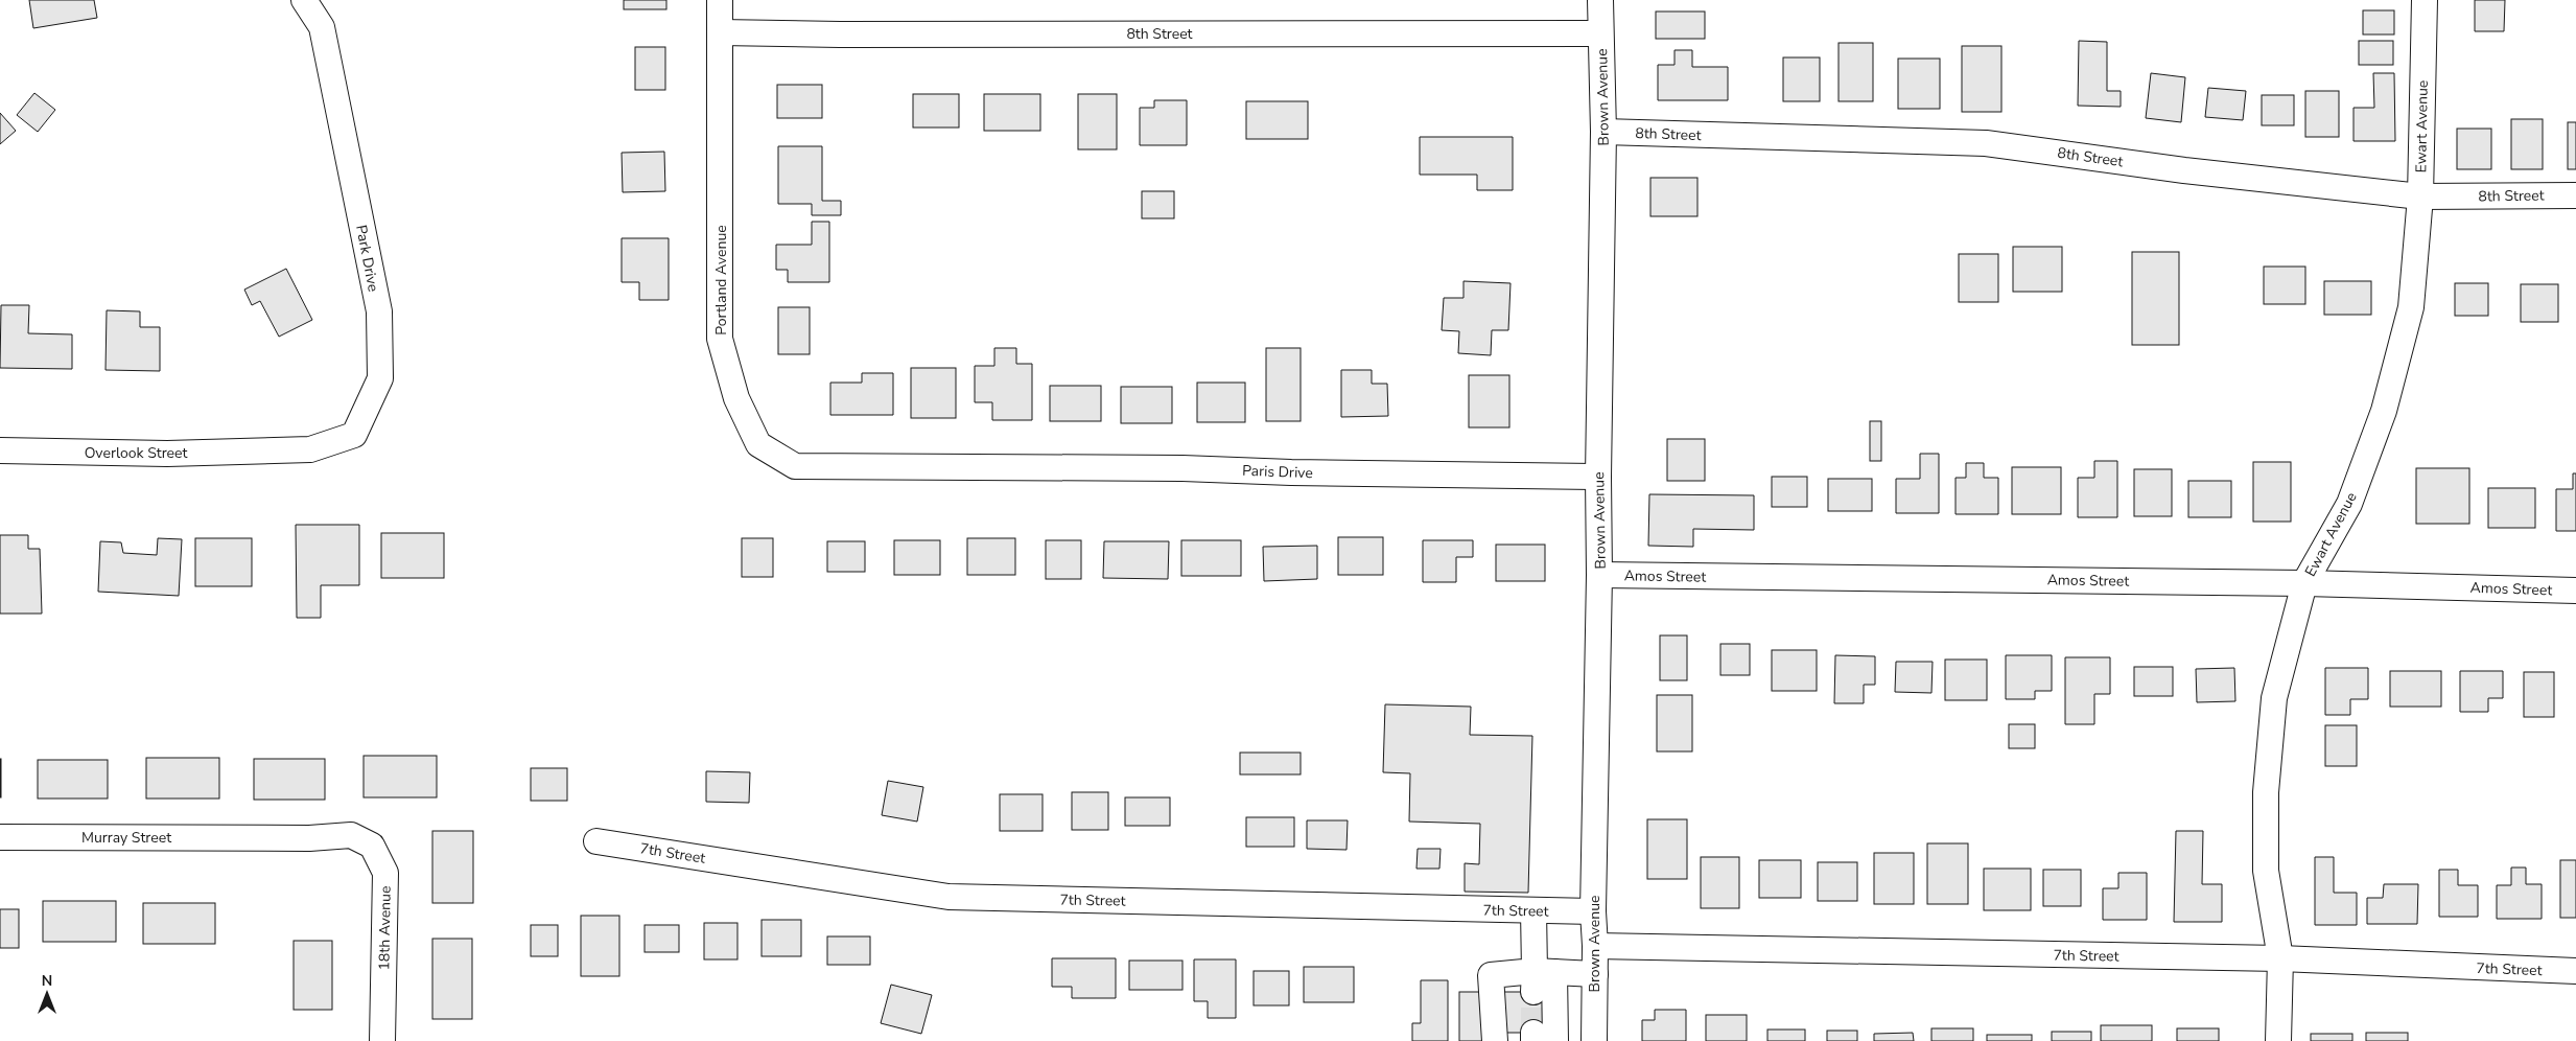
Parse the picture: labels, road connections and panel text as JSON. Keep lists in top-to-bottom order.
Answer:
{
  "streets": {
    "street": [
      "8th Street",
      "Brown Avenue",
      "Ewart Avenue",
      "Park Drive",
      "Portland Avenue",
      "Overlook Street",
      "Paris Drive",
      "Amos Street",
      "Murray Street",
      "7th Street",
      "18th Avenue"
    ]
  },
  "crossings": [
    ["8th Street", "Brown Avenue"],
    ["8th Street", "Ewart Avenue"],
    ["8th Street", "Portland Avenue"],
    ["Brown Avenue", "Paris Drive"],
    ["Brown Avenue", "Amos Street"],
    ["Brown Avenue", "7th Street"],
    ["Ewart Avenue", "Amos Street"],
    ["Ewart Avenue", "7th Street"],
    ["Park Drive", "Overlook Street"],
    ["Portland Avenue", "Paris Drive"],
    ["Murray Street", "18th Avenue"]
  ],
  "north": "top"
}
